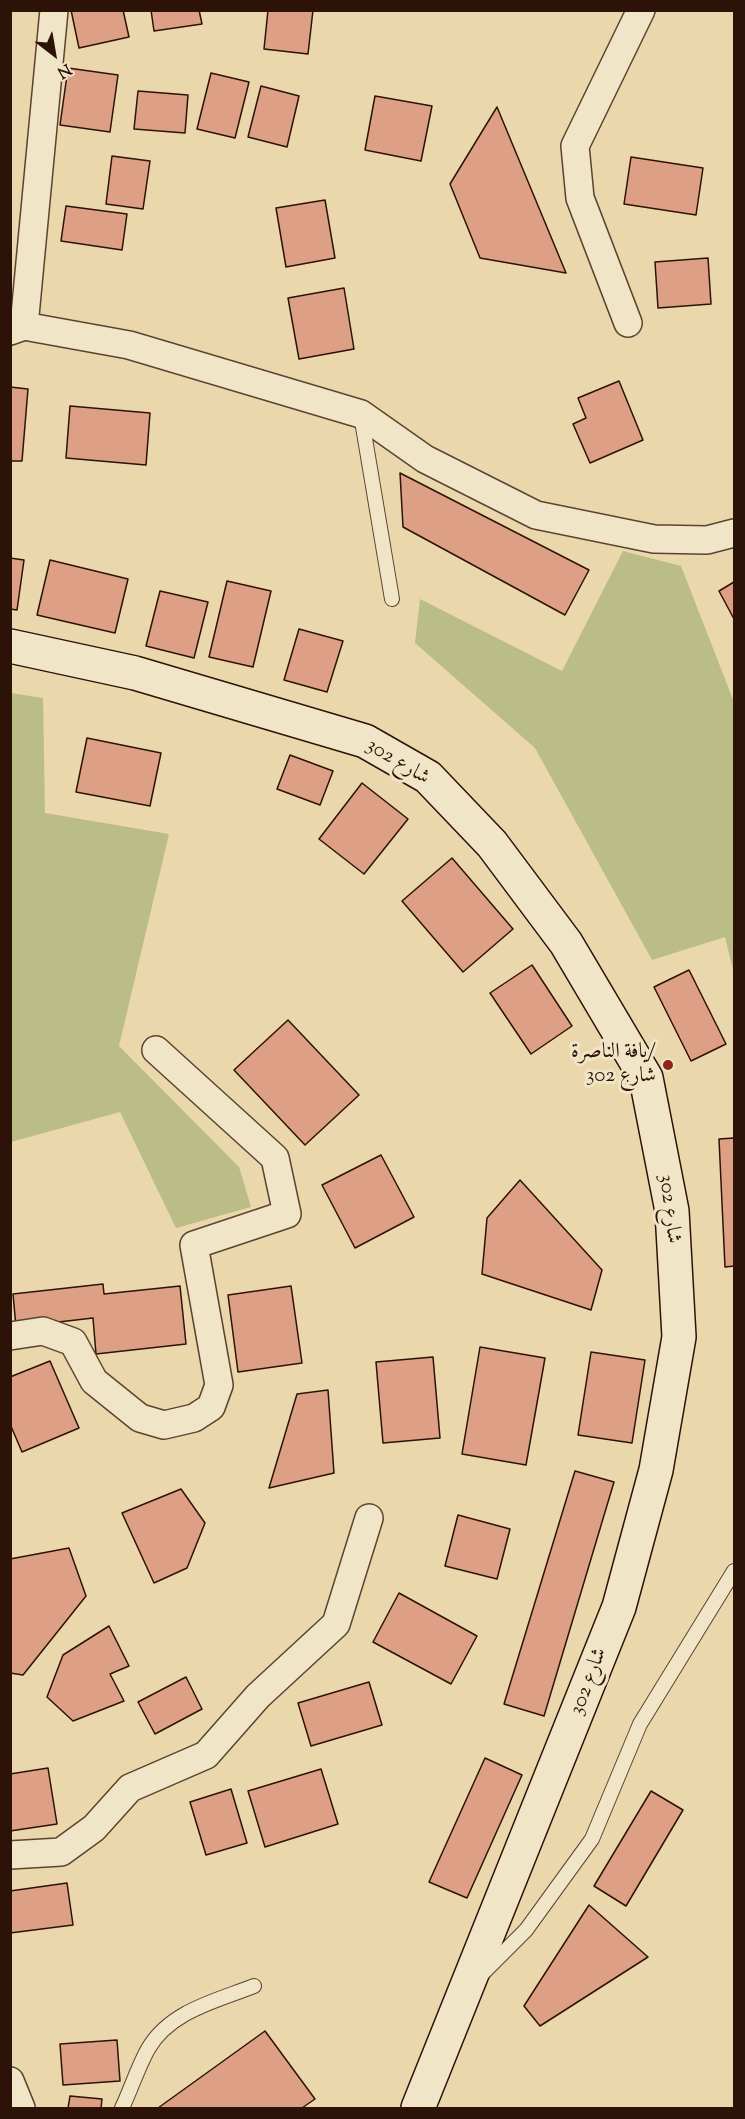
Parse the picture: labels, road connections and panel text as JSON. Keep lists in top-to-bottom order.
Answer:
{
  "streets": {
    "street": ["شارع 302"]
  },
  "places": ["يافة الناصرة/ شارع 302"],
  "north": "bottom right"
}
